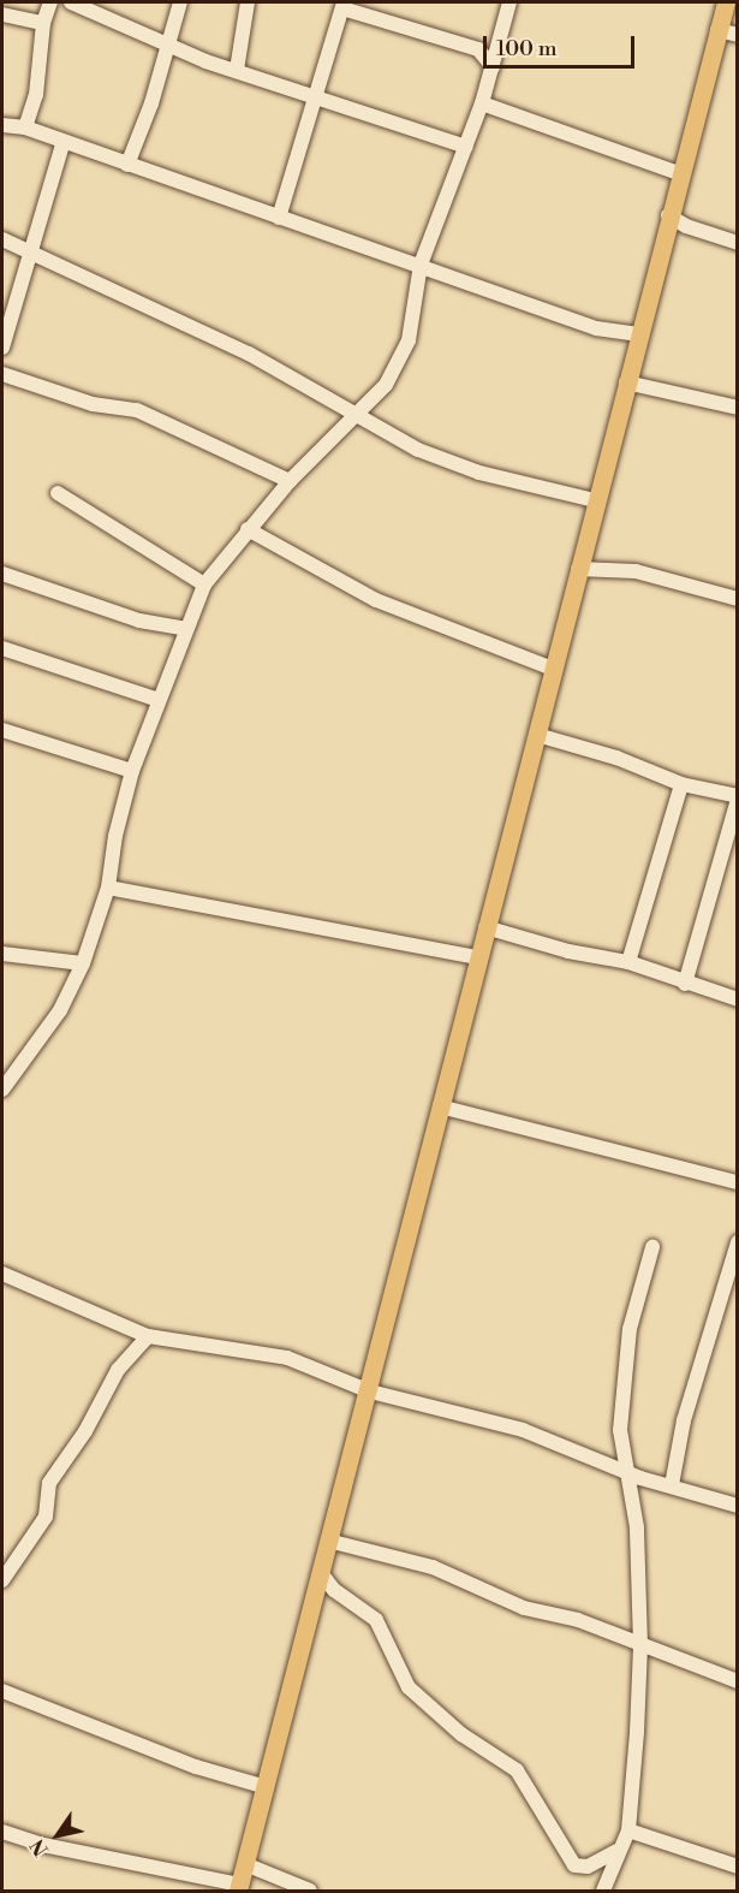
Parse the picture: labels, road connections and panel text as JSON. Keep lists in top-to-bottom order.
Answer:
{
  "scale_bar": "100 m",
  "north": "bottom left"
}
